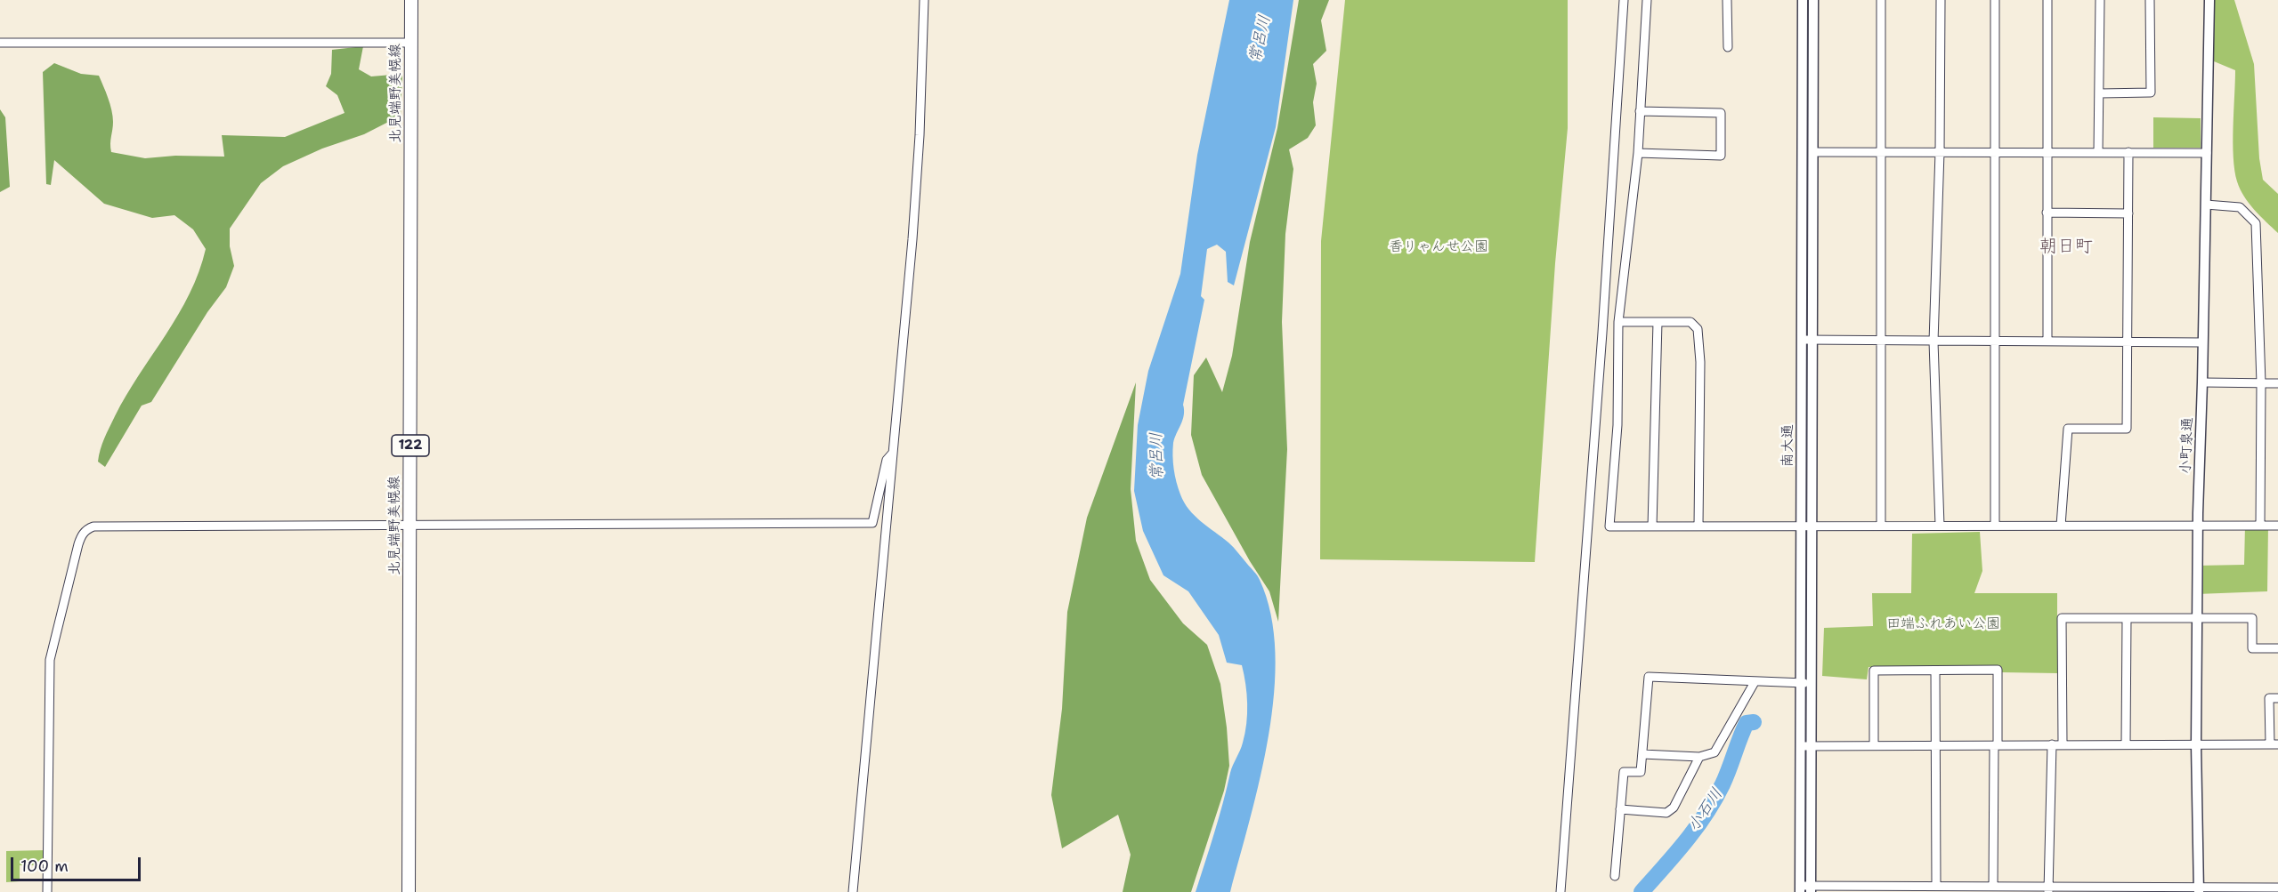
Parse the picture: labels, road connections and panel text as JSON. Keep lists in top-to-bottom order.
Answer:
{
  "streets": {
    "main road": ["北見端野美幌線", "122"],
    "street": ["南大通", "小町泉通"]
  },
  "districts": ["朝日町"],
  "water": ["常呂川", "小石川"],
  "parks": ["香りゃんせ公園", "田端ふれあい公園"],
  "scale_bar": "100 m"
}
